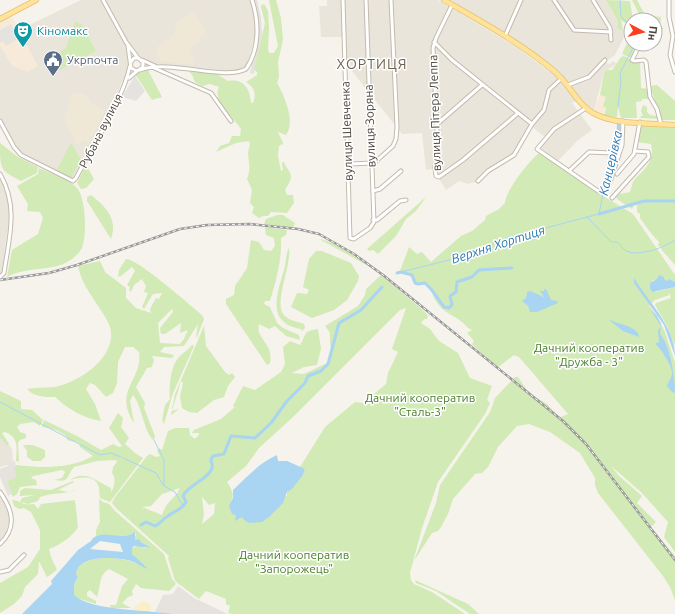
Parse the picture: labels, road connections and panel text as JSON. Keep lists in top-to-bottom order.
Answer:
{
  "streets": {
    "street": [
      "вулиця Пітера Леппа",
      "вулиця Зоряна",
      "Рубана вулиця",
      "вулиця Шевченка"
    ]
  },
  "crossings": [
    ["вулиця Зоряна", "вулиця Шевченка"]
  ],
  "districts": ["ХОРТИЦЯ"],
  "water": ["Канцерівка", "Верхня Хортиця"],
  "parks": ["Дачний кооператив \"Дружба - 3\"", "Дачний кооператив \"Сталь-3\"", "Дачний кооператив \"Запорожець\""],
  "places": {
    "theatre": ["Кіномакс"],
    "public building": ["Укрпочта"]
  },
  "north": "right"
}
